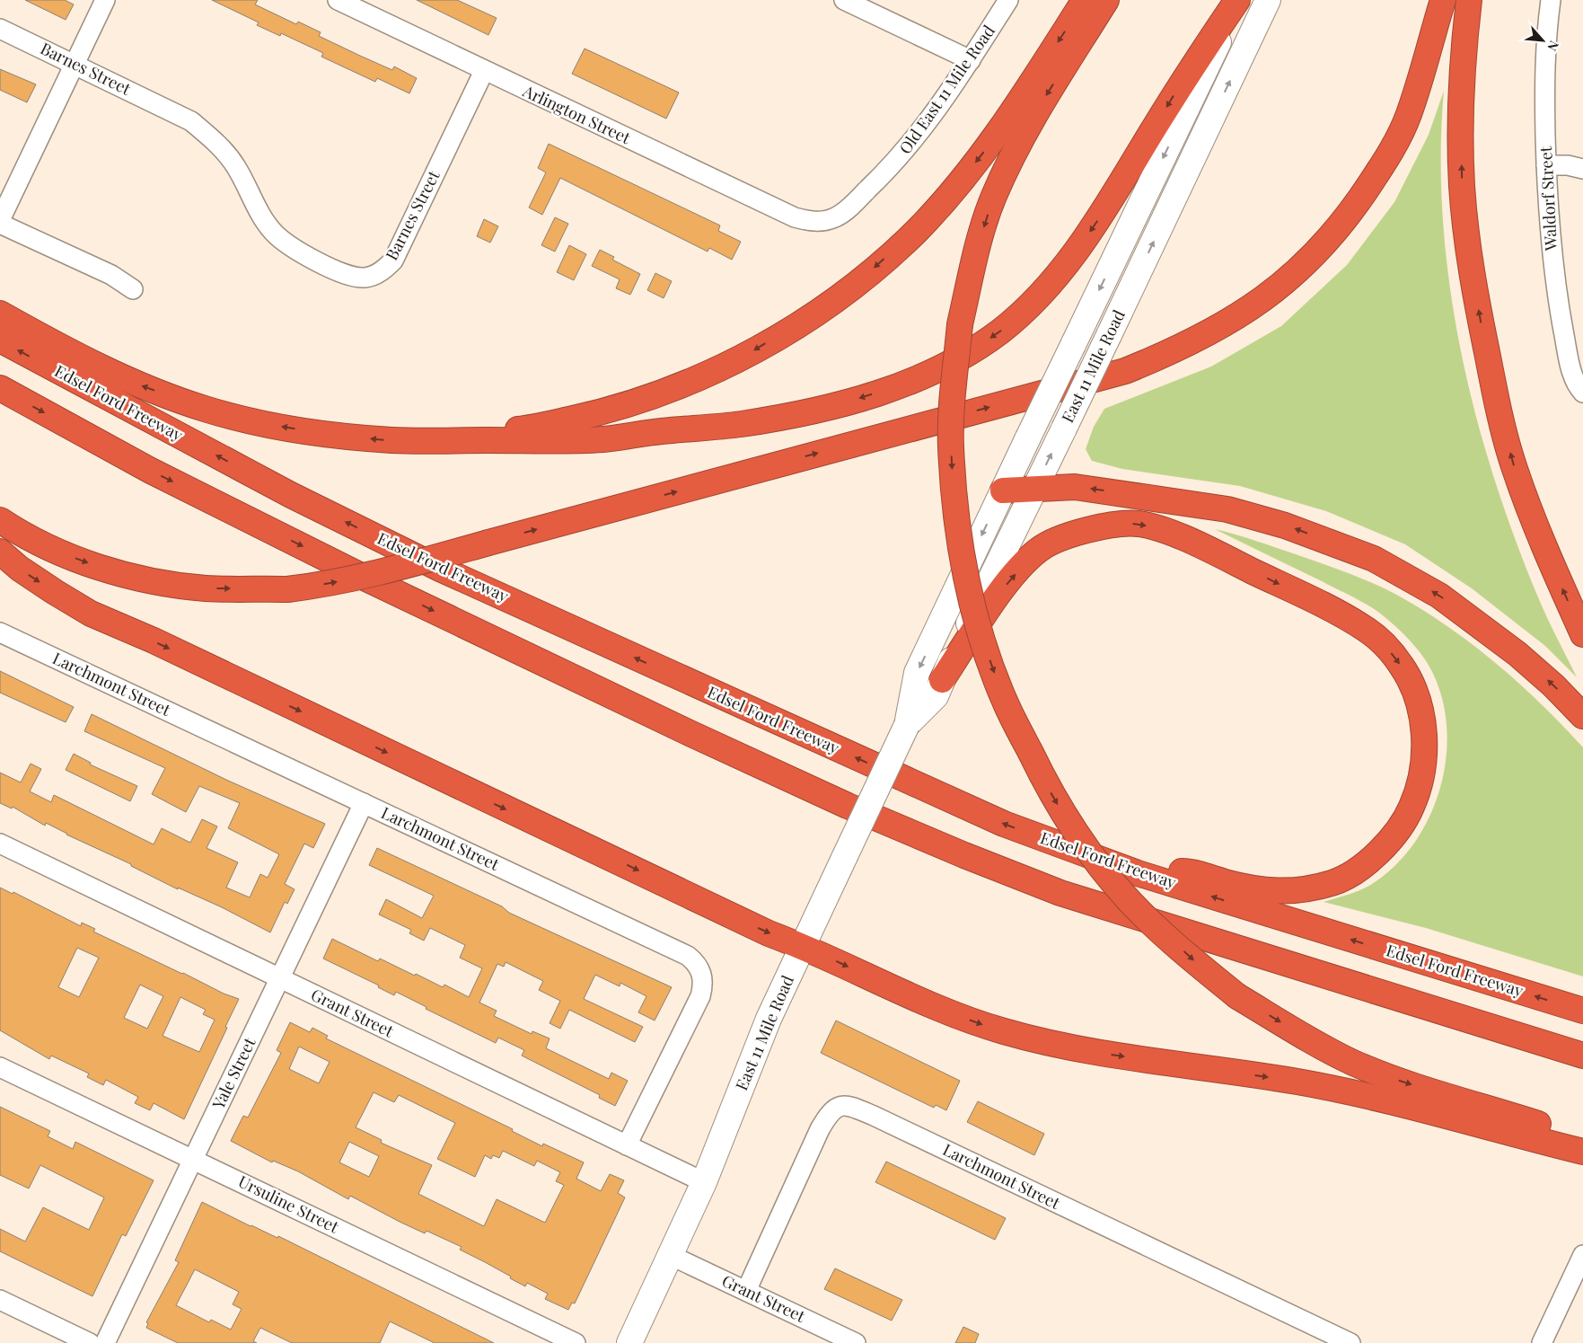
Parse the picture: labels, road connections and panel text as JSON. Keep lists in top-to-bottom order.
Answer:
{
  "streets": {
    "highway": ["Edsel Ford Freeway"],
    "main road": ["East 11 Mile Road"],
    "street": [
      "Barnes Street",
      "Old East 11 Mile Road",
      "Arlington Street",
      "Waldorf Street",
      "Larchmont Street",
      "Grant Street",
      "Yale Street",
      "Ursuline Street"
    ]
  },
  "crossings": [
    ["Barnes Street", "Arlington Street"],
    ["Old East 11 Mile Road", "Arlington Street"],
    ["East 11 Mile Road", "Grant Street"],
    ["Larchmont Street", "Grant Street"],
    ["Larchmont Street", "Yale Street"],
    ["Grant Street", "Yale Street"],
    ["Yale Street", "Ursuline Street"]
  ],
  "north": "bottom right"
}
